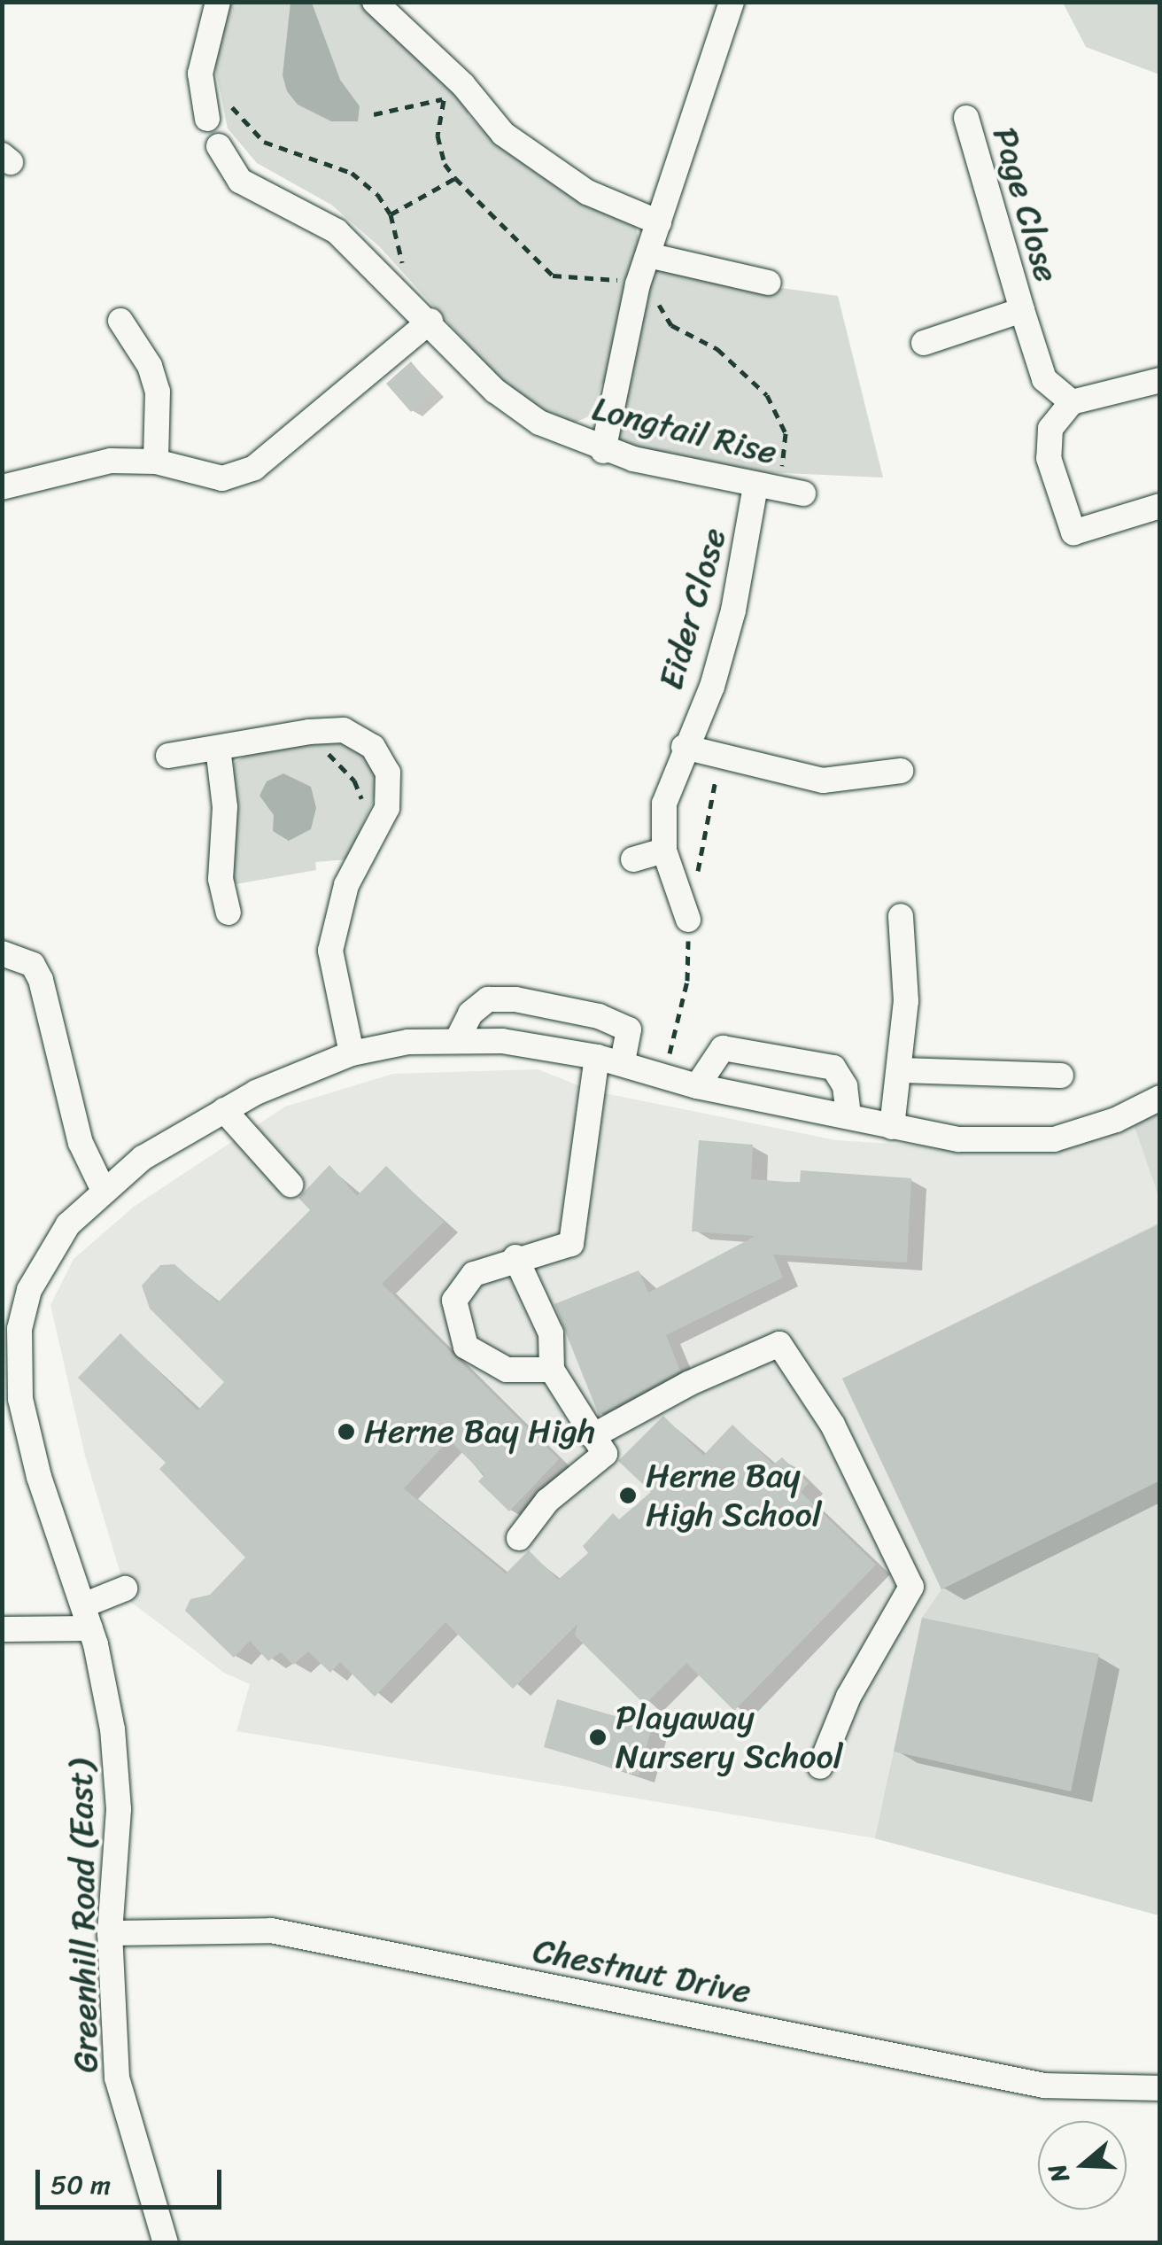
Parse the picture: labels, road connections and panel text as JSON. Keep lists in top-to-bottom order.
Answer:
{
  "streets": {
    "street": [
      "Page Close",
      "Longtail Rise",
      "Eider Close",
      "Greenhill Road (East)",
      "Chestnut Drive"
    ]
  },
  "crossings": [
    ["Longtail Rise", "Eider Close"],
    ["Greenhill Road (East)", "Chestnut Drive"]
  ],
  "places": ["Herne Bay High", "Herne Bay High School", "Playaway Nursery School"],
  "scale_bar": "50 m",
  "north": "left"
}
